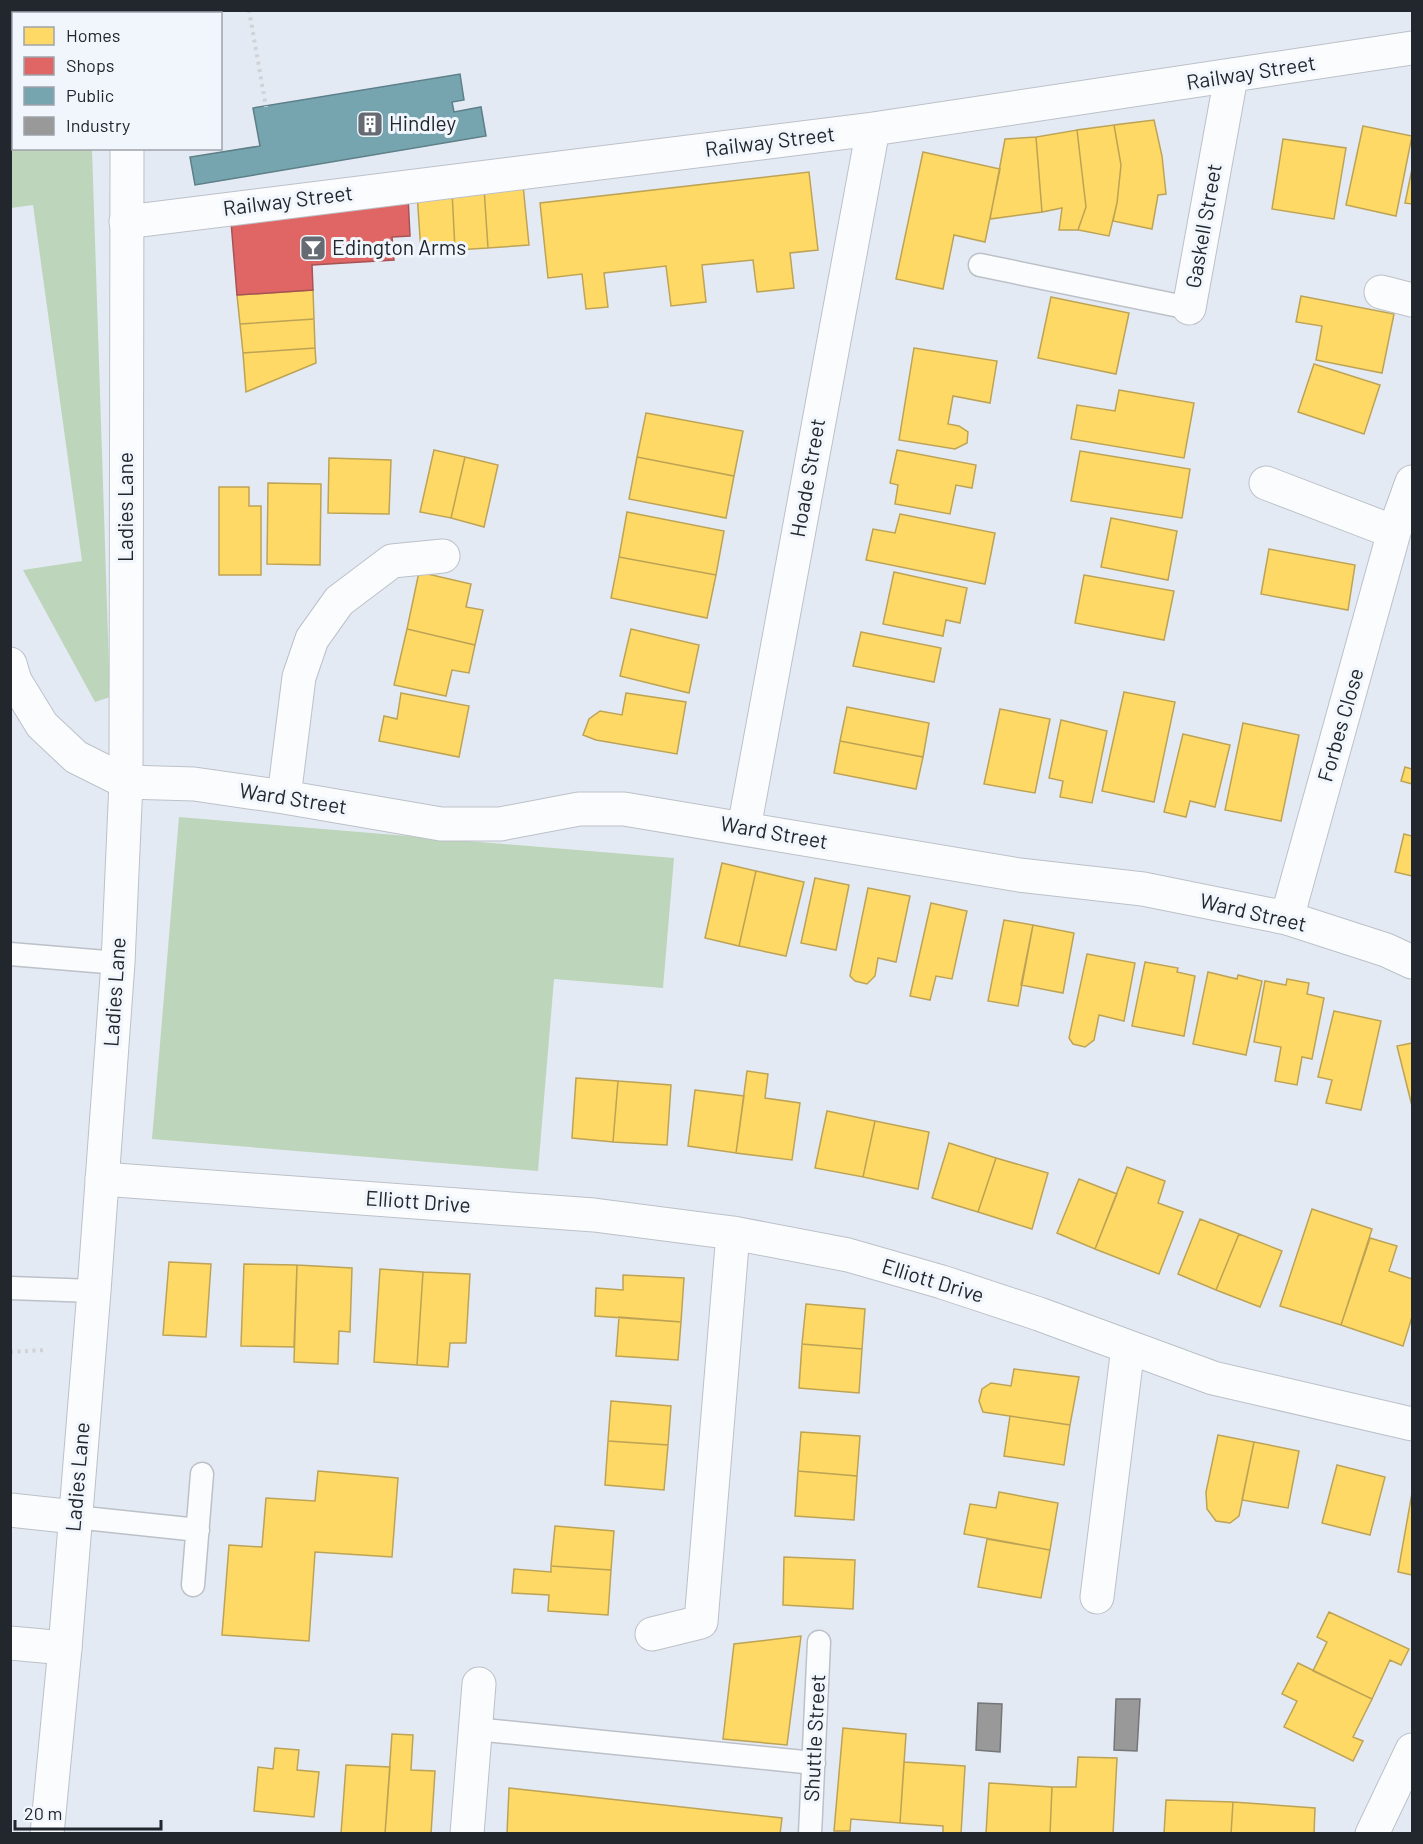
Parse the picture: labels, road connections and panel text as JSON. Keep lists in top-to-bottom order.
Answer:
{
  "streets": {
    "street": [
      "Railway Street",
      "Gaskell Street",
      "Hoade Street",
      "Ladies Lane",
      "Forbes Close",
      "Ward Street",
      "Elliott Drive"
    ],
    "lane": ["Shuttle Street"]
  },
  "crossings": [
    ["Railway Street", "Gaskell Street"],
    ["Railway Street", "Hoade Street"],
    ["Railway Street", "Ladies Lane"],
    ["Hoade Street", "Ward Street"],
    ["Ladies Lane", "Ward Street"],
    ["Ladies Lane", "Elliott Drive"],
    ["Forbes Close", "Ward Street"]
  ],
  "places": {
    "building": ["Hindley"],
    "bar": ["Edington Arms"]
  },
  "legend": [
    "Homes",
    "Shops",
    "Public",
    "Industry"
  ],
  "scale_bar": "20 m"
}
